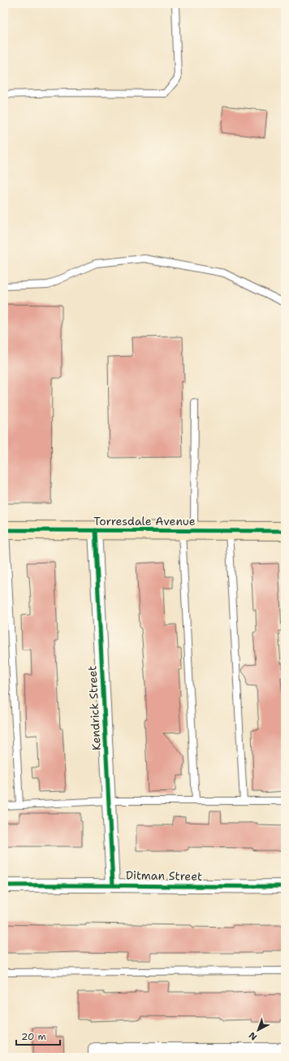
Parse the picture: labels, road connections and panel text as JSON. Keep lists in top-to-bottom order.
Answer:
{
  "streets": {
    "street": ["Torresdale Avenue", "Kendrick Street", "Ditman Street"]
  },
  "crossings": [
    ["Torresdale Avenue", "Kendrick Street"],
    ["Kendrick Street", "Ditman Street"]
  ],
  "scale_bar": "20 m",
  "north": "bottom left"
}
